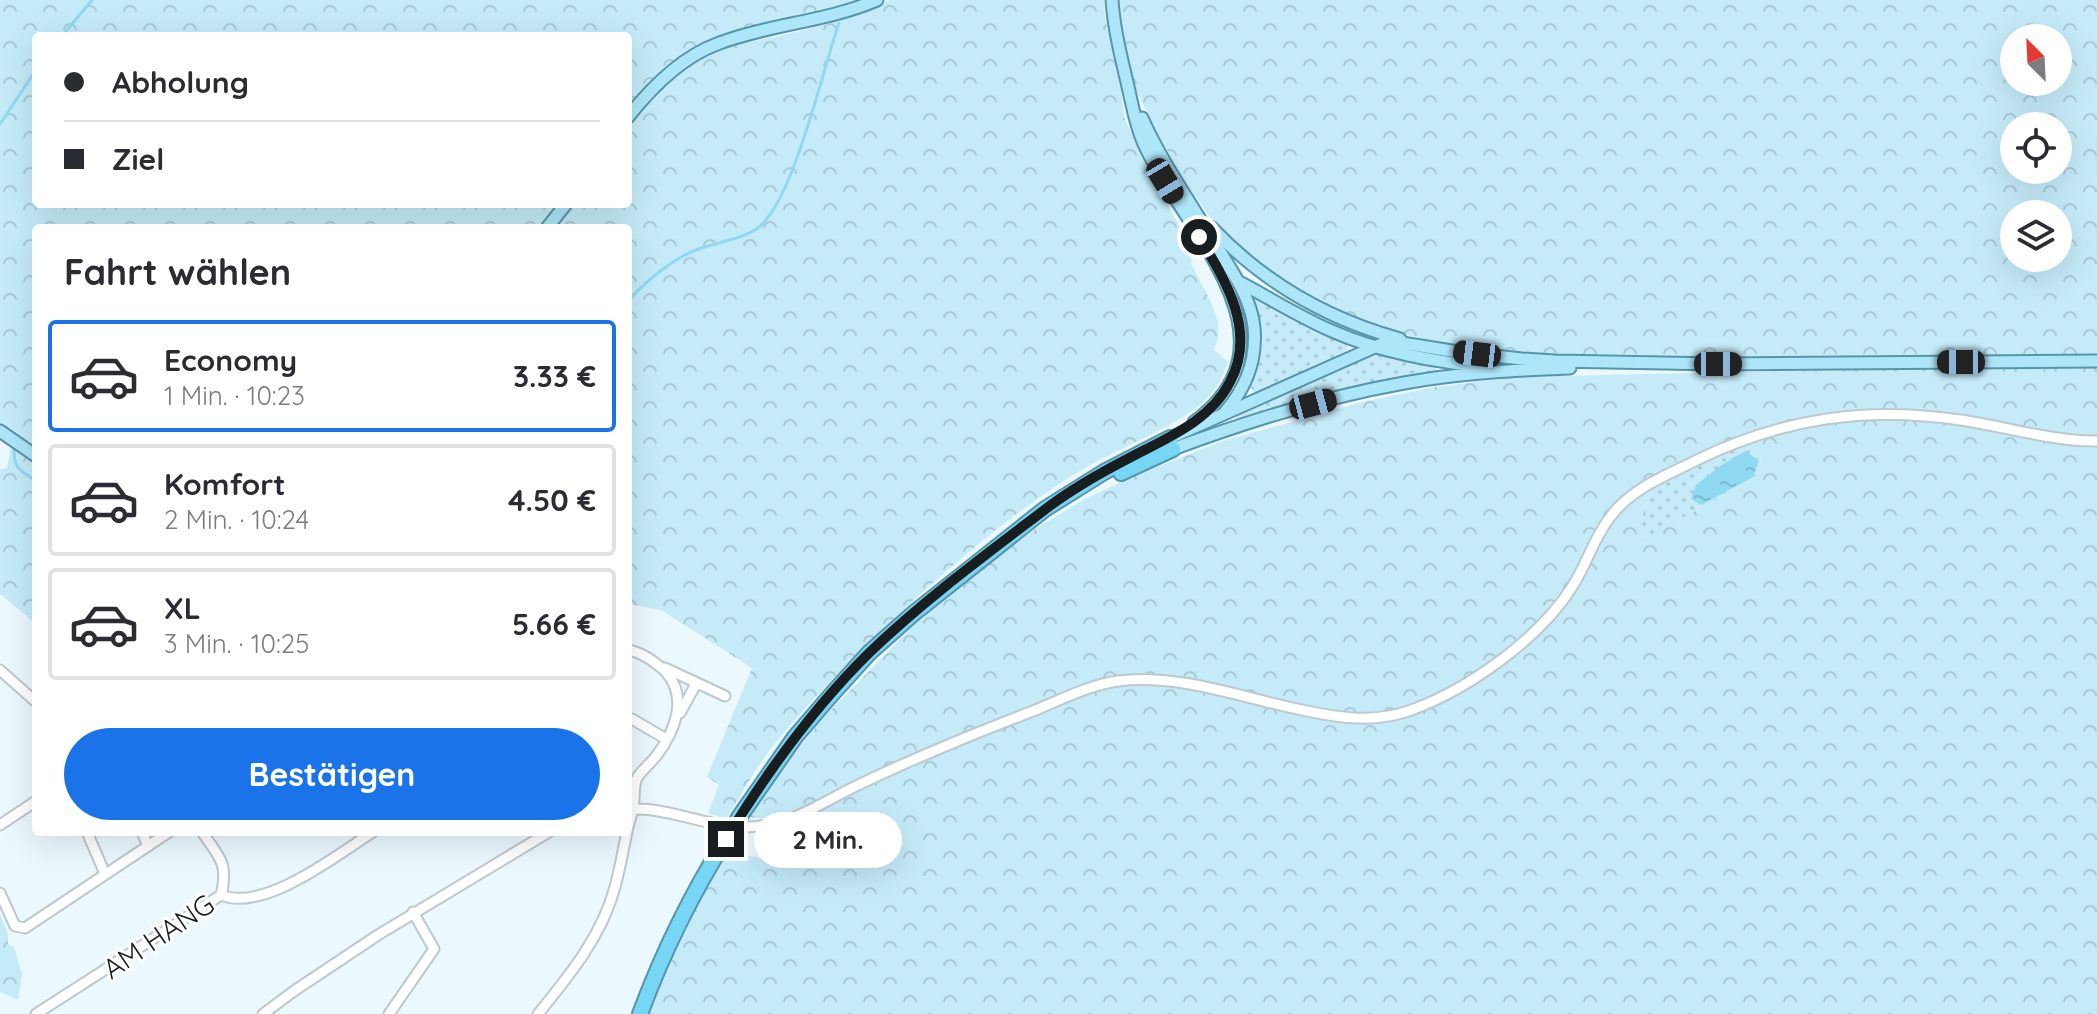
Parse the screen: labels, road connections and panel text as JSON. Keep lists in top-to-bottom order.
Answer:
{
  "streets": {
    "street": ["AM HANG"]
  },
  "north": "top left",
  "page": {
    "banner": ["Abholung", "Ziel"],
    "heading": "Fahrt wählen",
    "list": [
      {
        "name": "Economy",
        "note": "1 Min. · 10:23",
        "value": "3.33 €"
      },
      {
        "name": "Komfort",
        "note": "2 Min. · 10:24",
        "value": "4.50 €"
      },
      {
        "name": "XL",
        "note": "3 Min. · 10:25",
        "value": "5.66 €"
      }
    ],
    "buttons": "Bestätigen",
    "bubble": "2 Min."
  }
}
